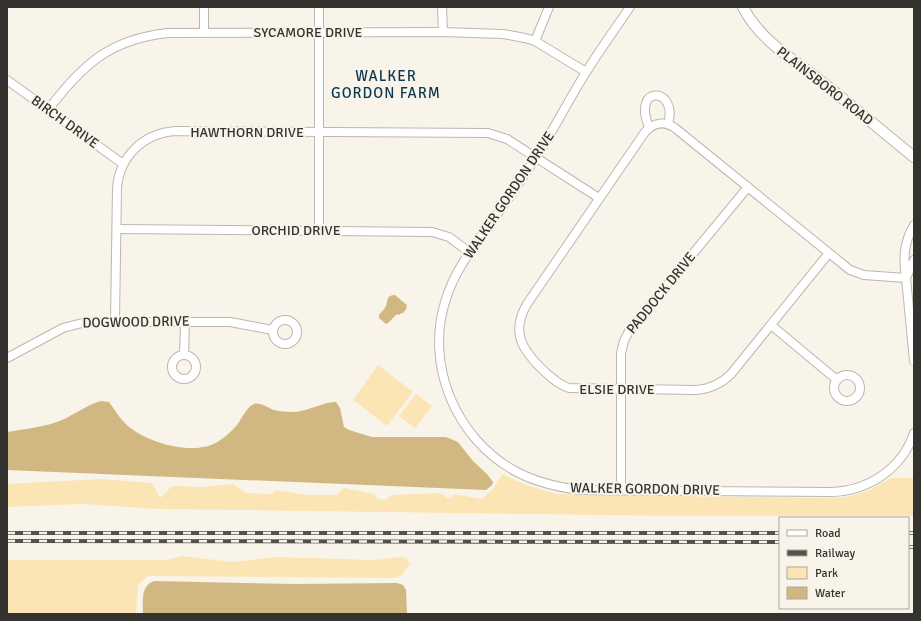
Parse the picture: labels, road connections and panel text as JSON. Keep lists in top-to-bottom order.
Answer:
{
  "streets": {
    "street": [
      "SYCAMORE DRIVE",
      "PLAINSBORO ROAD",
      "BIRCH DRIVE",
      "HAWTHORN DRIVE",
      "WALKER GORDON DRIVE",
      "ORCHID DRIVE",
      "PADDOCK DRIVE",
      "DOGWOOD DRIVE",
      "ELSIE DRIVE"
    ]
  },
  "crossings": [
    ["SYCAMORE DRIVE", "BIRCH DRIVE"],
    ["SYCAMORE DRIVE", "WALKER GORDON DRIVE"],
    ["BIRCH DRIVE", "HAWTHORN DRIVE"],
    ["HAWTHORN DRIVE", "WALKER GORDON DRIVE"],
    ["HAWTHORN DRIVE", "ORCHID DRIVE"],
    ["HAWTHORN DRIVE", "DOGWOOD DRIVE"],
    ["HAWTHORN DRIVE", "ELSIE DRIVE"],
    ["WALKER GORDON DRIVE", "ORCHID DRIVE"],
    ["WALKER GORDON DRIVE", "PADDOCK DRIVE"],
    ["PADDOCK DRIVE", "ELSIE DRIVE"]
  ],
  "districts": ["WALKER GORDON FARM"],
  "legend": [
    "Road",
    "Railway",
    "Park",
    "Water"
  ]
}
